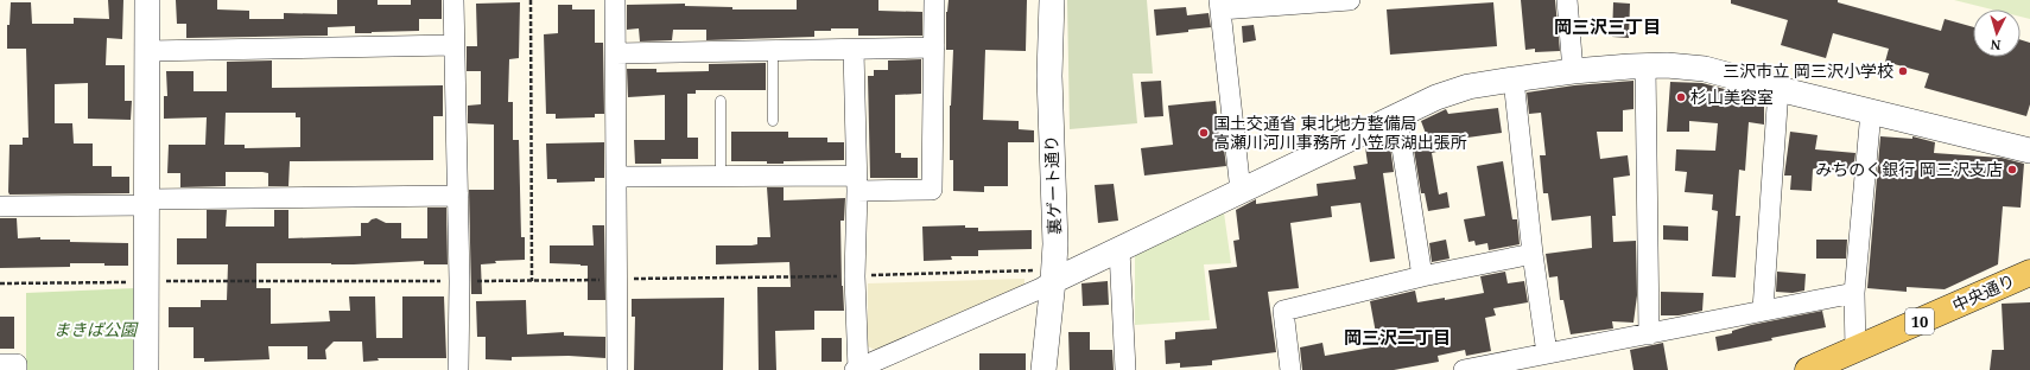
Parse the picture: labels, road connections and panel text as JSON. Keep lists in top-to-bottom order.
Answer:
{
  "streets": {
    "main road": ["中央通り", "10"],
    "street": ["裏ゲート通り"]
  },
  "districts": ["岡三沢三丁目", "岡三沢二丁目"],
  "parks": ["まきば公園"],
  "places": [
    "三沢市立 岡三沢小学校",
    "杉山美容室",
    "国土交通省 東北地方整備局 高瀬川河川事務所 小笠原湖出張所",
    "みちのく銀行 岡三沢支店"
  ],
  "north": "bottom"
}
